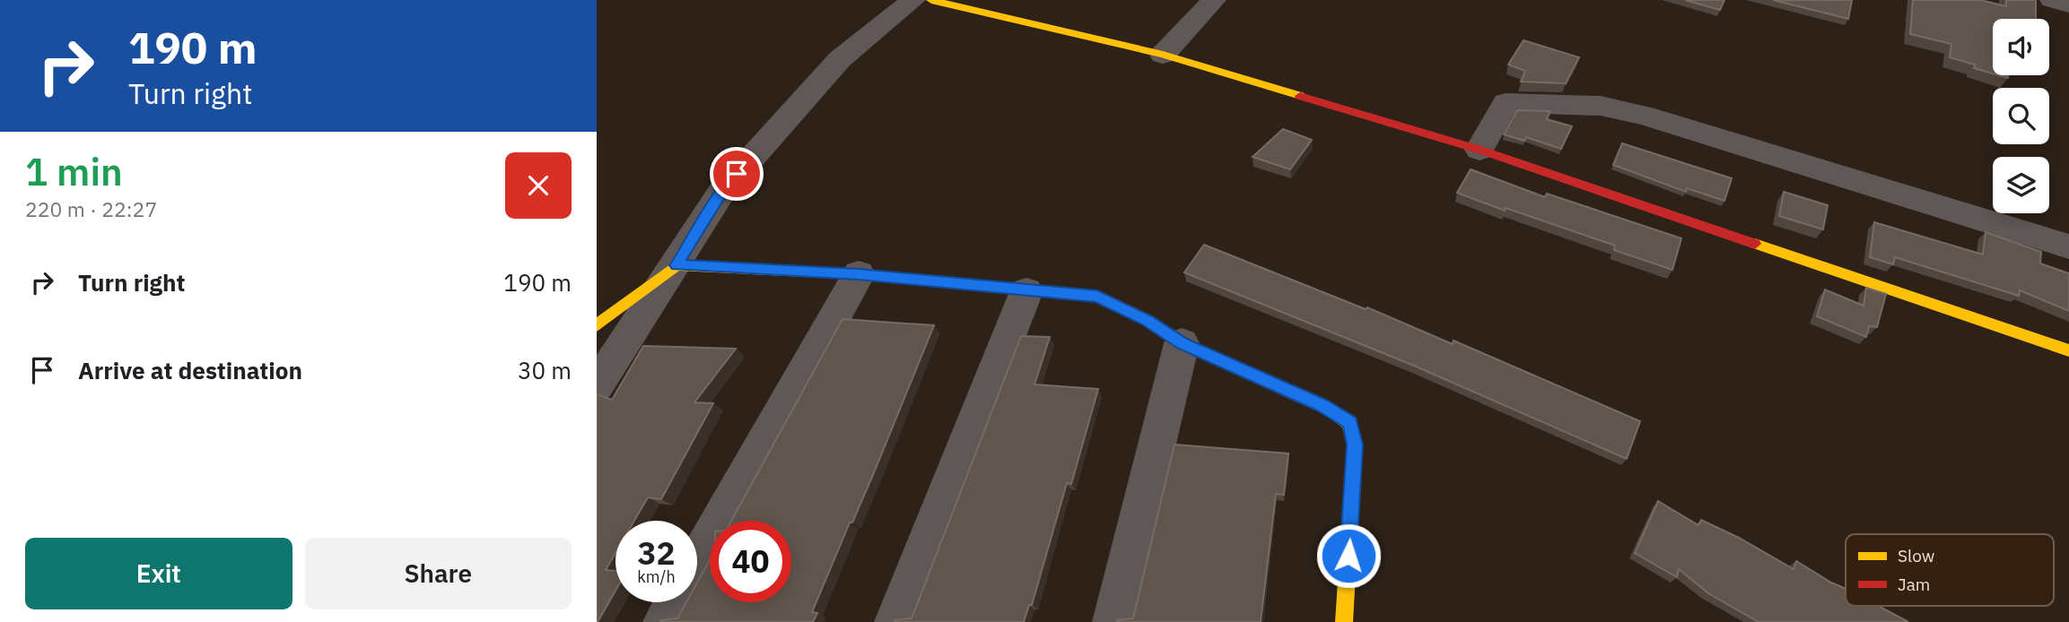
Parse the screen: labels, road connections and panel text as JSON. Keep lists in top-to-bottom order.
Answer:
{
  "legend": ["Slow", "Jam"],
  "page": {
    "turn": ["190 m", "Turn right"],
    "heading": ["1 min", "220 m · 22:27"],
    "list": [
      {
        "name": "Turn right",
        "value": "190 m"
      },
      {
        "name": "Arrive at destination",
        "value": "30 m"
      }
    ],
    "speed": "32 km/h",
    "limit": "40",
    "buttons": ["Exit", "Share"]
  }
}
